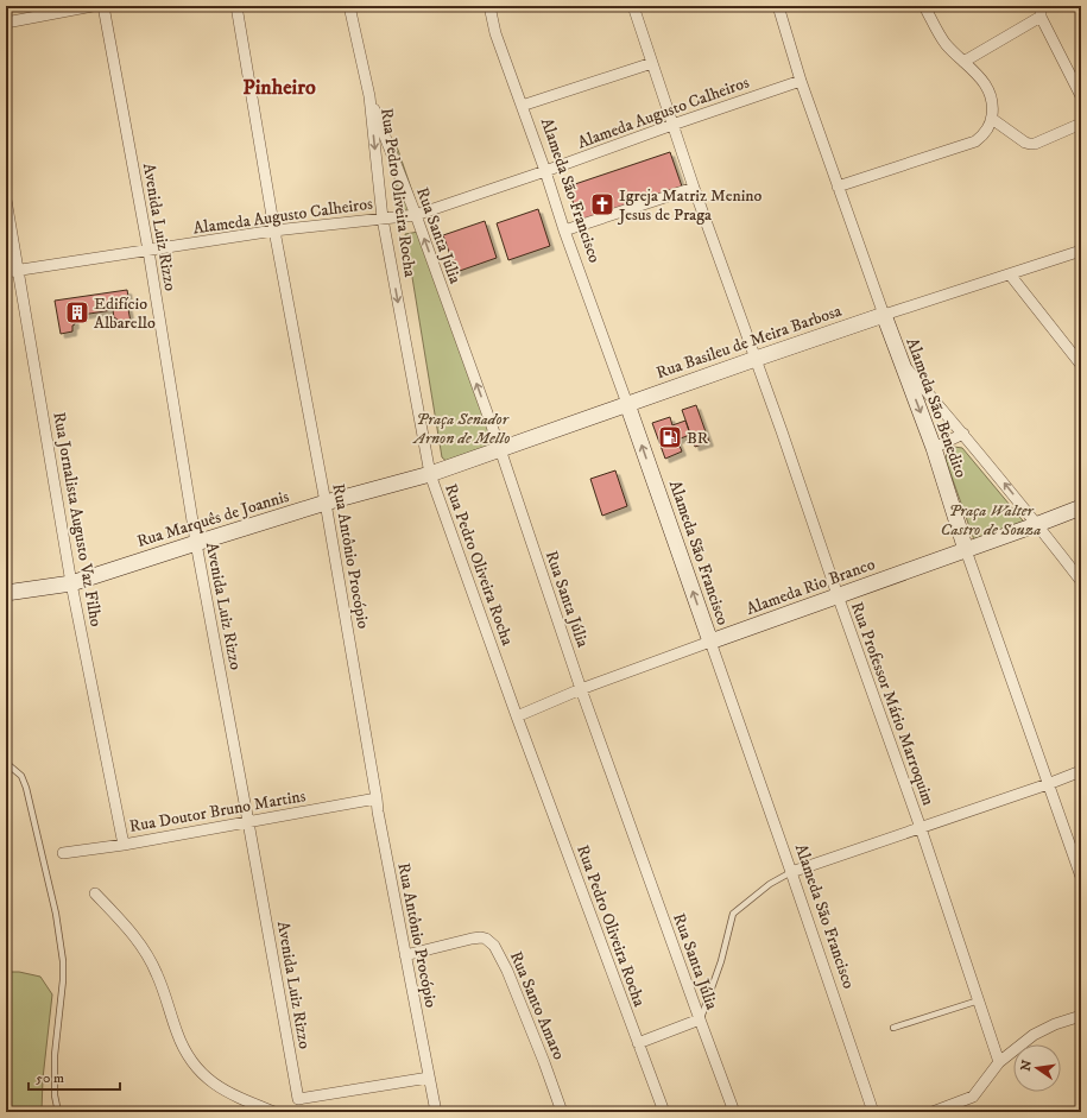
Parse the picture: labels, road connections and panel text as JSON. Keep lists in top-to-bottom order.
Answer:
{
  "streets": {
    "street": [
      "Alameda Augusto Calheiros",
      "Alameda São Francisco",
      "Rua Pedro Oliveira Rocha",
      "Avenida Luiz Rizzo",
      "Rua Santa Júlia",
      "Rua Basileu de Meira Barbosa",
      "Alameda São Benedito",
      "Rua Marquês de Joannis",
      "Rua Jornalista Augusto Vaz Filho",
      "Rua Antônio Procópio",
      "Alameda Rio Branco",
      "Rua Professor Mário Marroquim",
      "Rua Doutor Bruno Martins",
      "Rua Santo Amaro"
    ]
  },
  "crossings": [
    ["Alameda Augusto Calheiros", "Alameda São Francisco"],
    ["Alameda Augusto Calheiros", "Rua Pedro Oliveira Rocha"],
    ["Alameda Augusto Calheiros", "Avenida Luiz Rizzo"],
    ["Alameda Augusto Calheiros", "Rua Santa Júlia"],
    ["Alameda Augusto Calheiros", "Alameda São Benedito"],
    ["Alameda Augusto Calheiros", "Rua Jornalista Augusto Vaz Filho"],
    ["Alameda Augusto Calheiros", "Rua Antônio Procópio"],
    ["Alameda Augusto Calheiros", "Rua Professor Mário Marroquim"],
    ["Alameda São Francisco", "Rua Basileu de Meira Barbosa"],
    ["Alameda São Francisco", "Alameda Rio Branco"],
    ["Rua Pedro Oliveira Rocha", "Rua Santa Júlia"],
    ["Rua Pedro Oliveira Rocha", "Rua Basileu de Meira Barbosa"],
    ["Rua Pedro Oliveira Rocha", "Rua Marquês de Joannis"],
    ["Rua Pedro Oliveira Rocha", "Alameda Rio Branco"],
    ["Avenida Luiz Rizzo", "Rua Marquês de Joannis"],
    ["Avenida Luiz Rizzo", "Rua Antônio Procópio"],
    ["Avenida Luiz Rizzo", "Rua Doutor Bruno Martins"],
    ["Rua Santa Júlia", "Rua Basileu de Meira Barbosa"],
    ["Rua Santa Júlia", "Alameda Rio Branco"],
    ["Rua Basileu de Meira Barbosa", "Alameda São Benedito"],
    ["Rua Basileu de Meira Barbosa", "Rua Marquês de Joannis"],
    ["Rua Basileu de Meira Barbosa", "Rua Professor Mário Marroquim"],
    ["Alameda São Benedito", "Alameda Rio Branco"],
    ["Rua Marquês de Joannis", "Rua Jornalista Augusto Vaz Filho"],
    ["Rua Marquês de Joannis", "Rua Antônio Procópio"],
    ["Rua Jornalista Augusto Vaz Filho", "Rua Doutor Bruno Martins"],
    ["Rua Antônio Procópio", "Rua Doutor Bruno Martins"],
    ["Rua Antônio Procópio", "Rua Santo Amaro"],
    ["Alameda Rio Branco", "Rua Professor Mário Marroquim"]
  ],
  "districts": ["Pinheiro"],
  "parks": ["Praça Senador Arnon de Mello", "Praça Walter Castro de Souza"],
  "places": {
    "church": ["Igreja Matriz Menino Jesus de Praga"],
    "building": ["Edifício Albarello"],
    "fuel station": ["BR"]
  },
  "scale_bar": "50 m",
  "north": "left"
}
